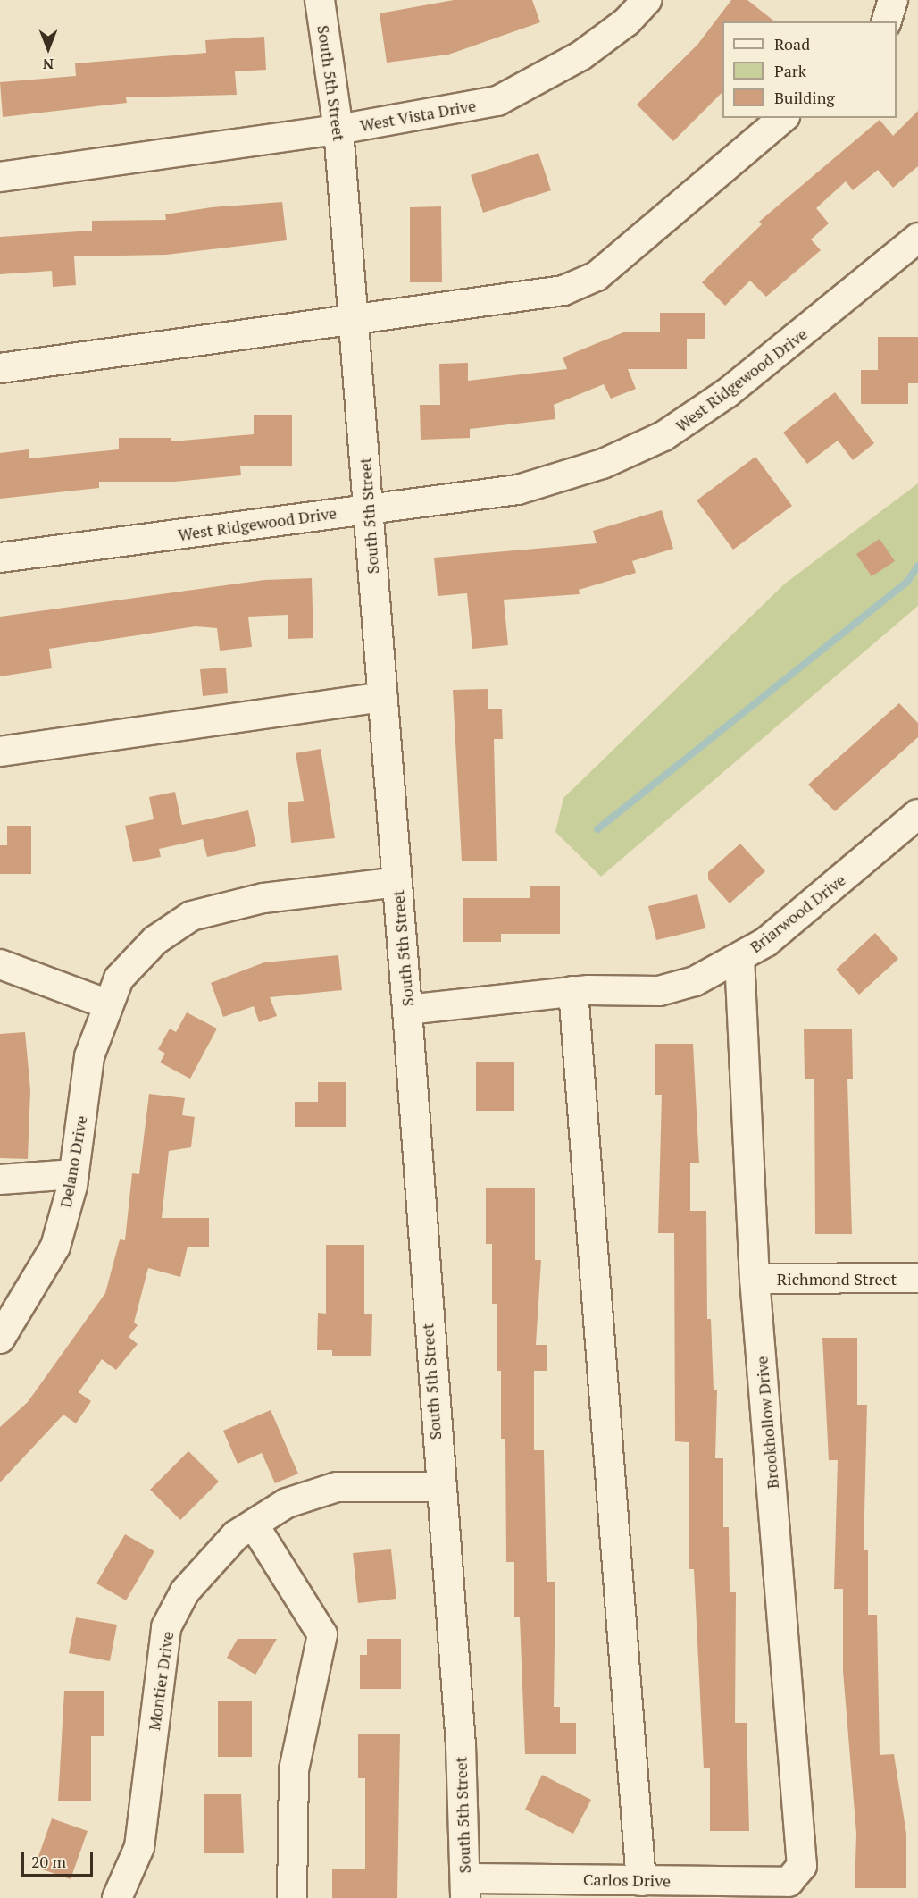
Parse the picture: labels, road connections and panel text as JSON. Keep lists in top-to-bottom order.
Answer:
{
  "streets": {
    "street": [
      "South 5th Street",
      "West Vista Drive",
      "West Ridgewood Drive",
      "Briarwood Drive",
      "Delano Drive",
      "Richmond Street",
      "Brookhollow Drive",
      "Montier Drive",
      "Carlos Drive"
    ]
  },
  "crossings": [
    ["South 5th Street", "West Vista Drive"],
    ["South 5th Street", "West Ridgewood Drive"],
    ["South 5th Street", "Briarwood Drive"],
    ["South 5th Street", "Delano Drive"],
    ["South 5th Street", "Montier Drive"],
    ["South 5th Street", "Carlos Drive"],
    ["Briarwood Drive", "Brookhollow Drive"],
    ["Richmond Street", "Brookhollow Drive"],
    ["Brookhollow Drive", "Carlos Drive"]
  ],
  "legend": ["Road", "Park", "Building"],
  "scale_bar": "20 m",
  "north": "bottom"
}
